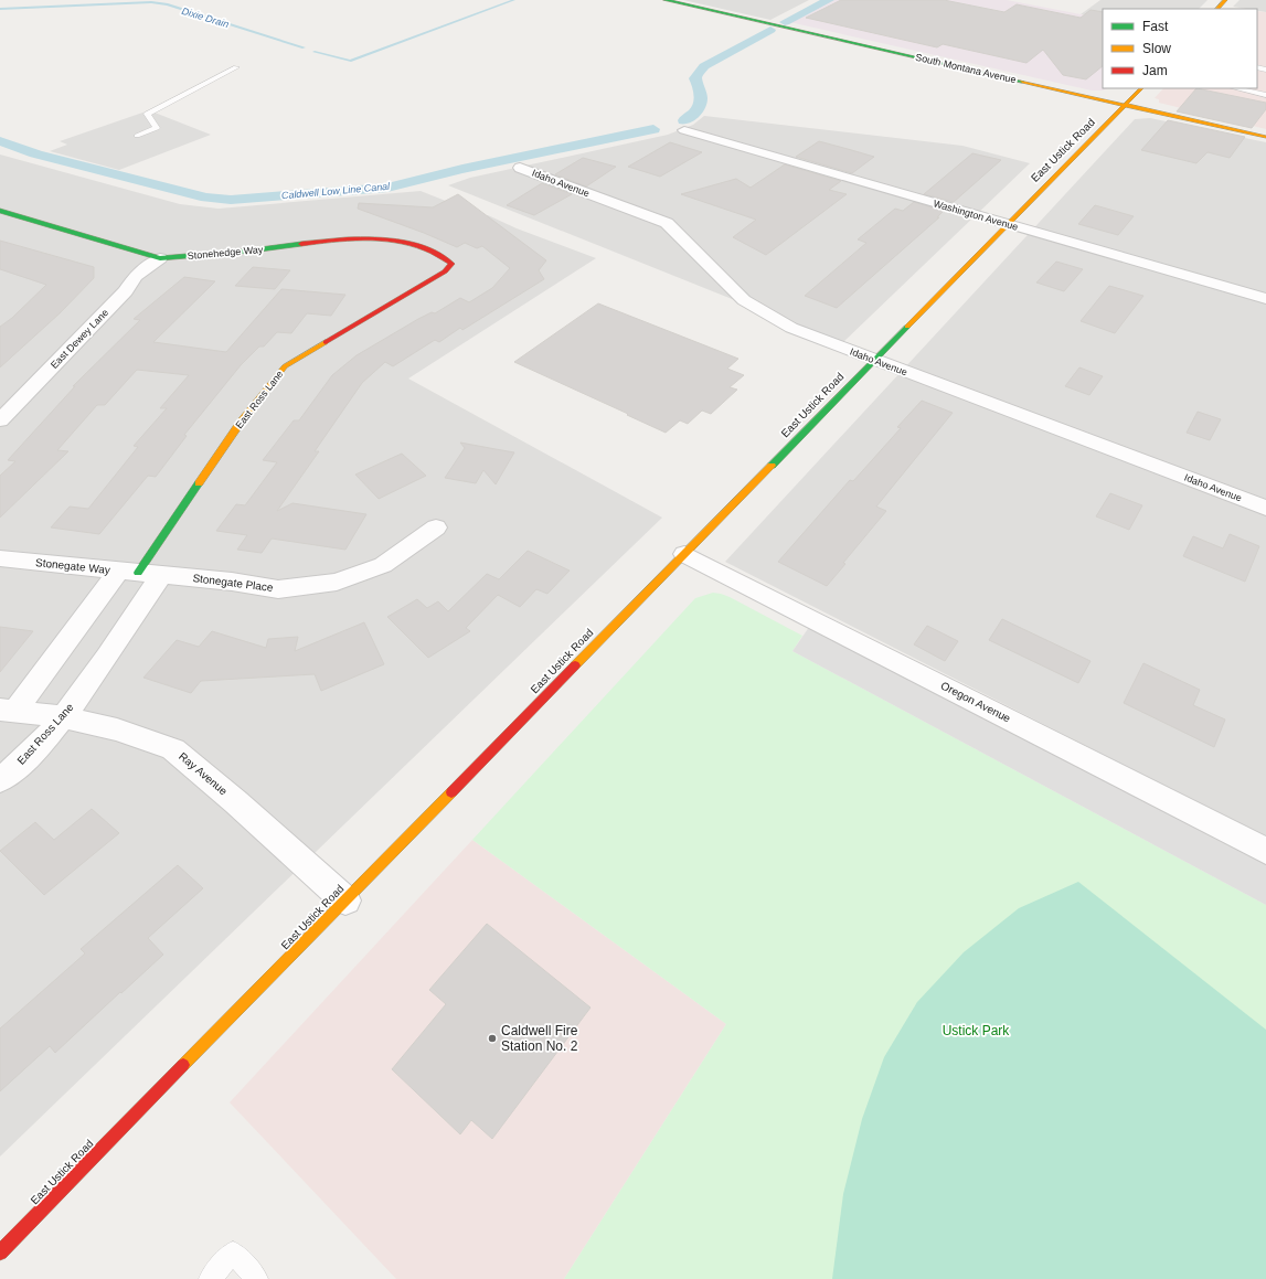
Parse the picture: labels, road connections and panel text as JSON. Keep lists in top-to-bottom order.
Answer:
{
  "streets": {
    "street": [
      "South Montana Avenue",
      "East Ustick Road",
      "Idaho Avenue",
      "Washington Avenue",
      "Stonehedge Way",
      "East Dewey Lane",
      "East Ross Lane",
      "Stonegate Way",
      "Stonegate Place",
      "Oregon Avenue",
      "Ray Avenue"
    ]
  },
  "crossings": [
    ["South Montana Avenue", "East Ustick Road"],
    ["East Ustick Road", "Idaho Avenue"],
    ["East Ustick Road", "Washington Avenue"],
    ["East Ustick Road", "Oregon Avenue"],
    ["East Ustick Road", "Ray Avenue"],
    ["Stonehedge Way", "East Dewey Lane"],
    ["Stonehedge Way", "East Ross Lane"],
    ["East Ross Lane", "Stonegate Way"],
    ["East Ross Lane", "Stonegate Place"],
    ["East Ross Lane", "Ray Avenue"],
    ["Stonegate Way", "Stonegate Place"]
  ],
  "water": ["Dixie Drain", "Caldwell Low Line Canal"],
  "parks": ["Ustick Park"],
  "places": ["Caldwell Fire Station No. 2"],
  "legend": ["Fast", "Slow", "Jam"]
}
